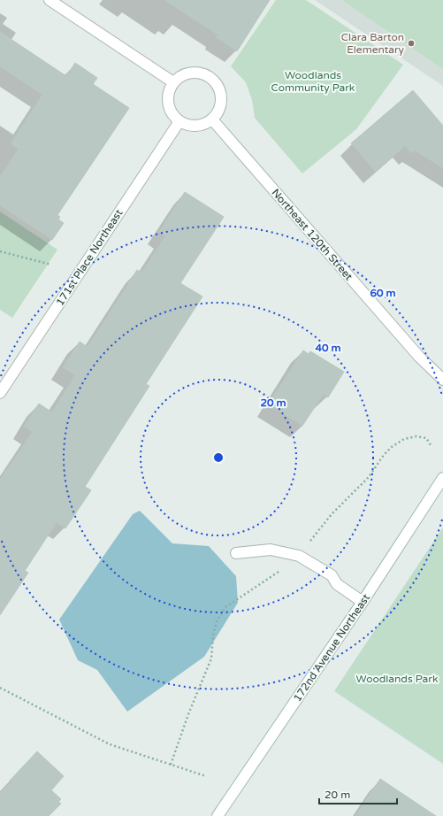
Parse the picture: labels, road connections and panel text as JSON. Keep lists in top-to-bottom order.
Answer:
{
  "streets": {
    "street": ["Northeast 120th Street", "171st Place Northeast", "172nd Avenue Northeast"]
  },
  "crossings": [
    ["Northeast 120th Street", "171st Place Northeast"]
  ],
  "parks": ["Woodlands Community Park", "Woodlands Park"],
  "places": ["Clara Barton Elementary"],
  "scale_bar": "20 m",
  "rings": ["60 m", "40 m", "20 m"]
}
